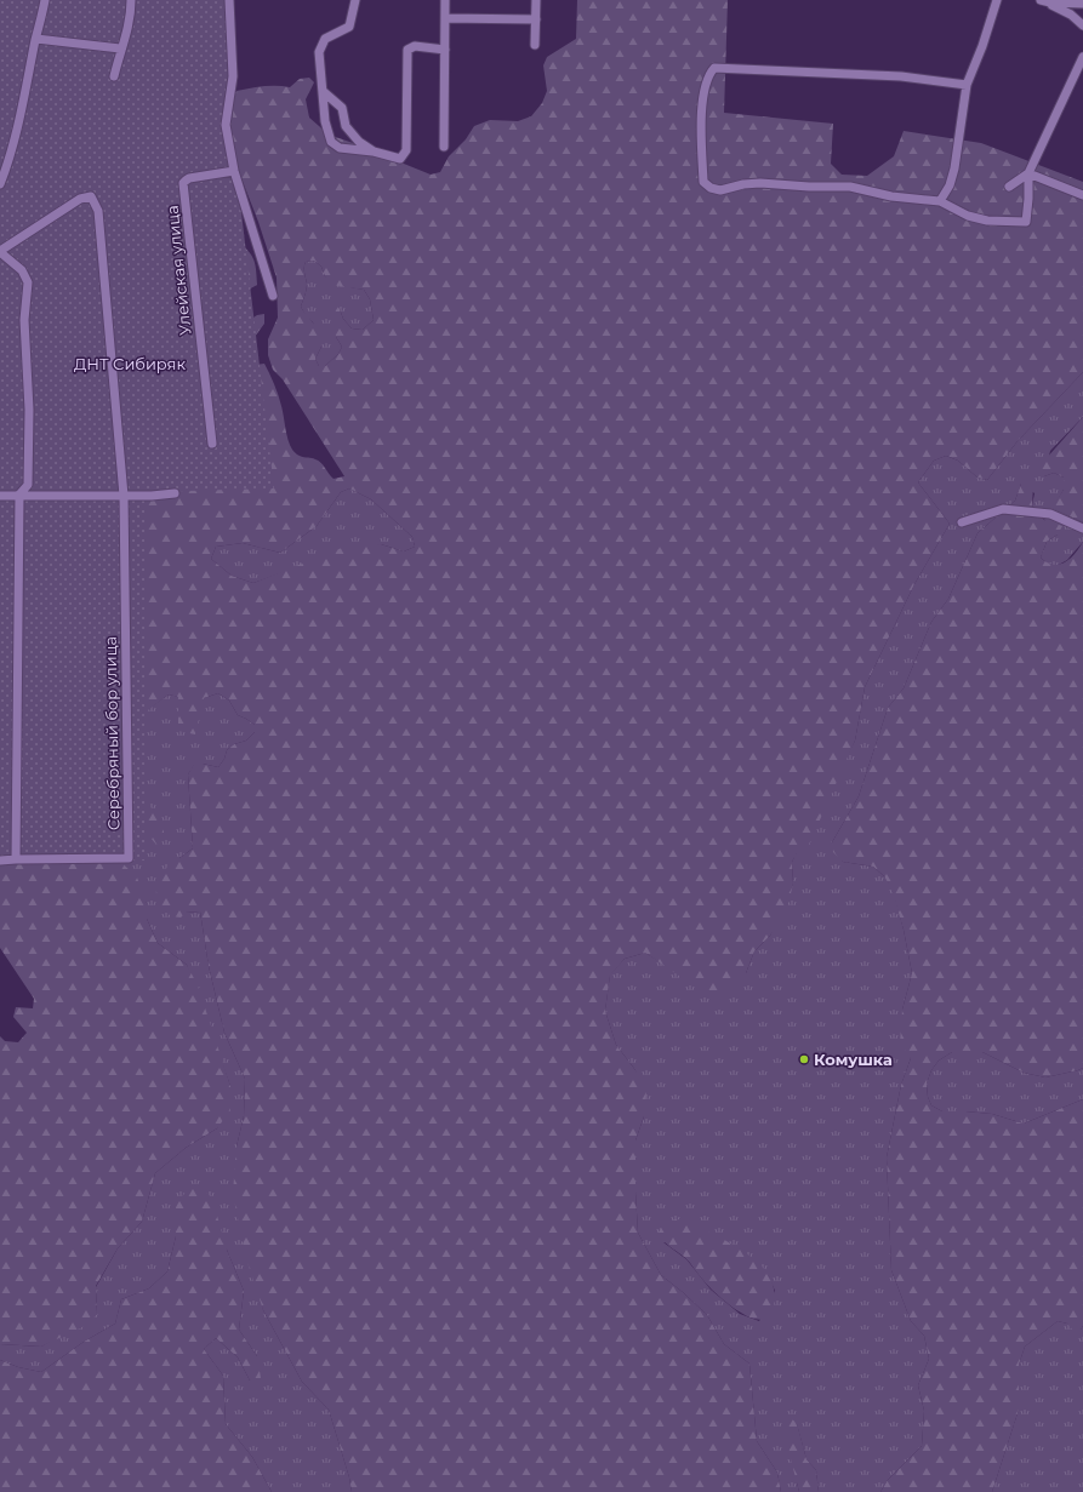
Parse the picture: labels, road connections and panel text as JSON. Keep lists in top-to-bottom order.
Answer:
{
  "streets": {
    "street": ["Улейская улица", "Серебряный бор улица"]
  },
  "parks": ["ДНТ Сибиряк"],
  "places": ["Комушка"]
}
